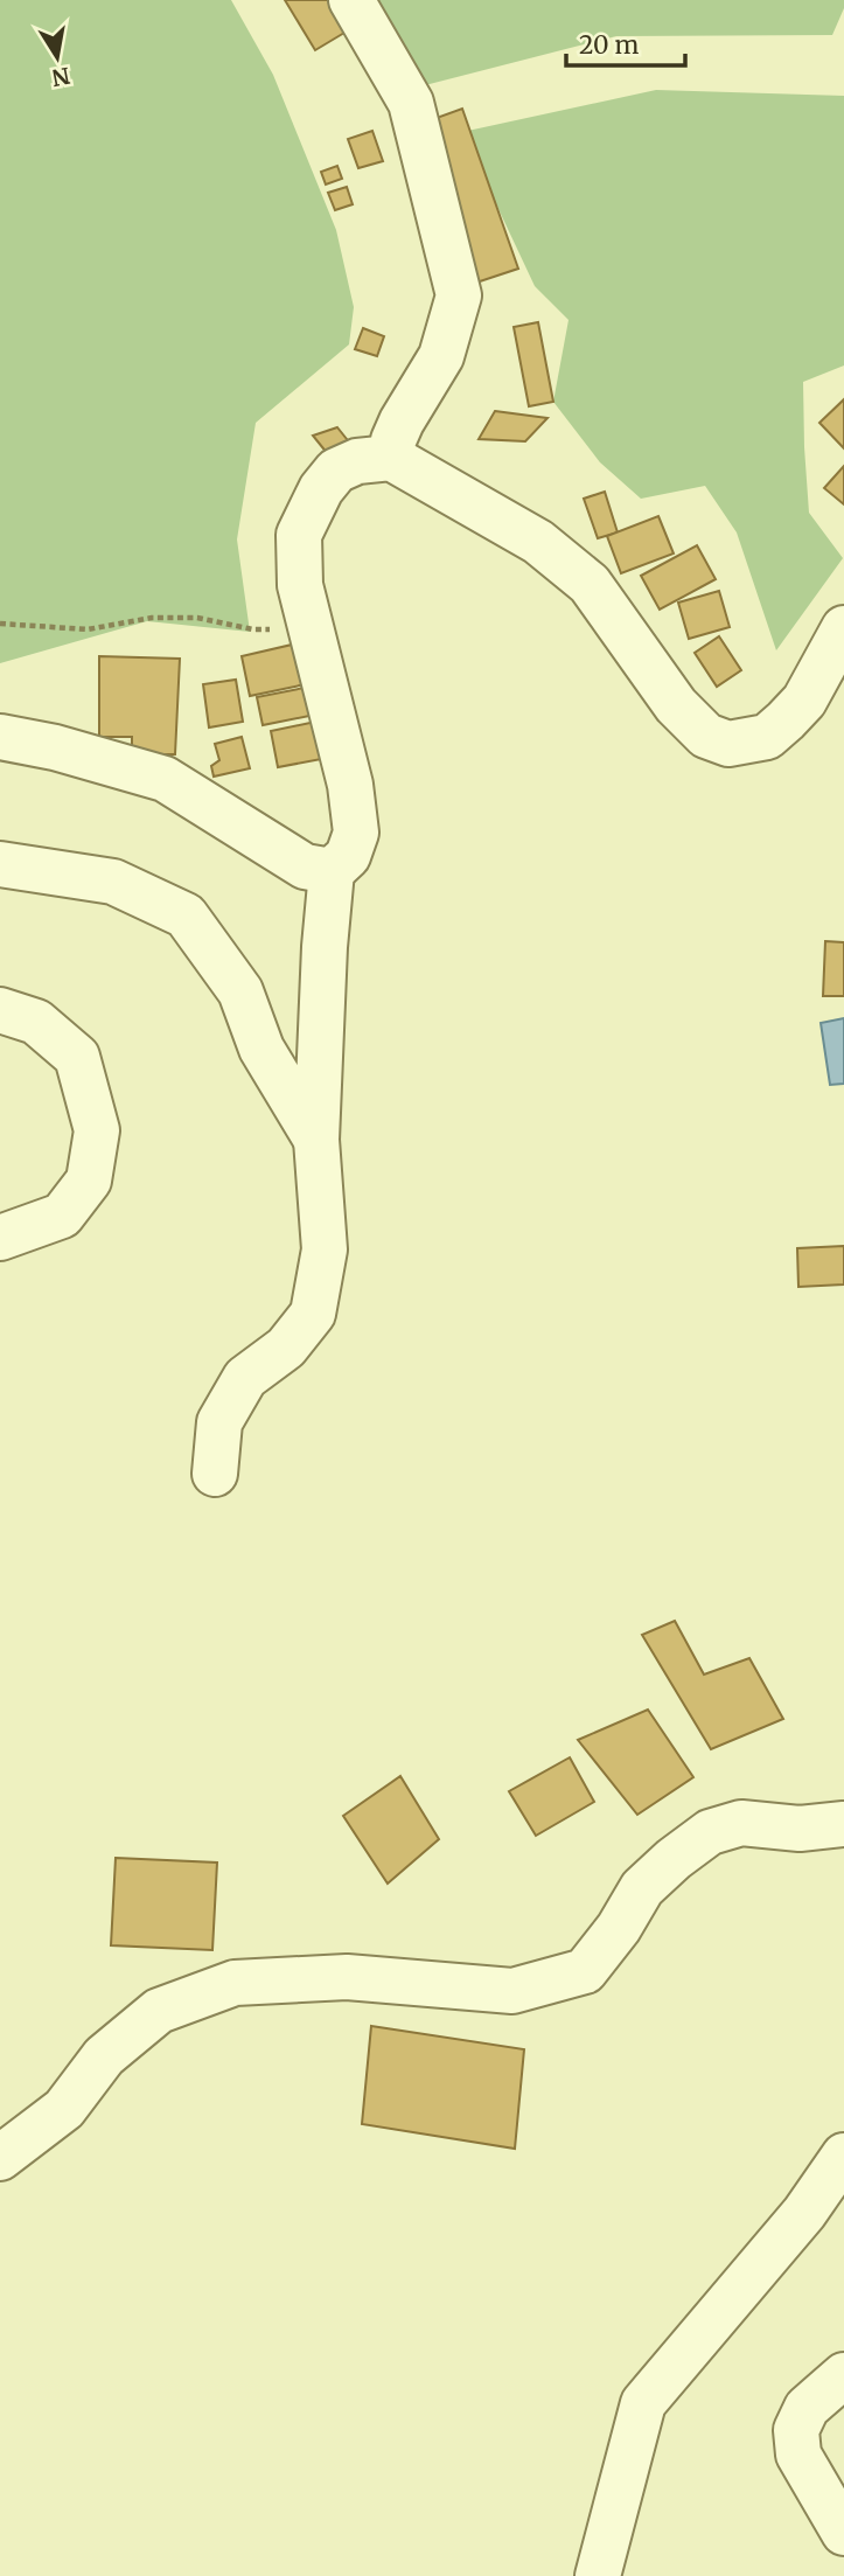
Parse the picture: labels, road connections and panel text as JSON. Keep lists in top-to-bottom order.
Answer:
{
  "scale_bar": "20 m",
  "north": "bottom"
}
